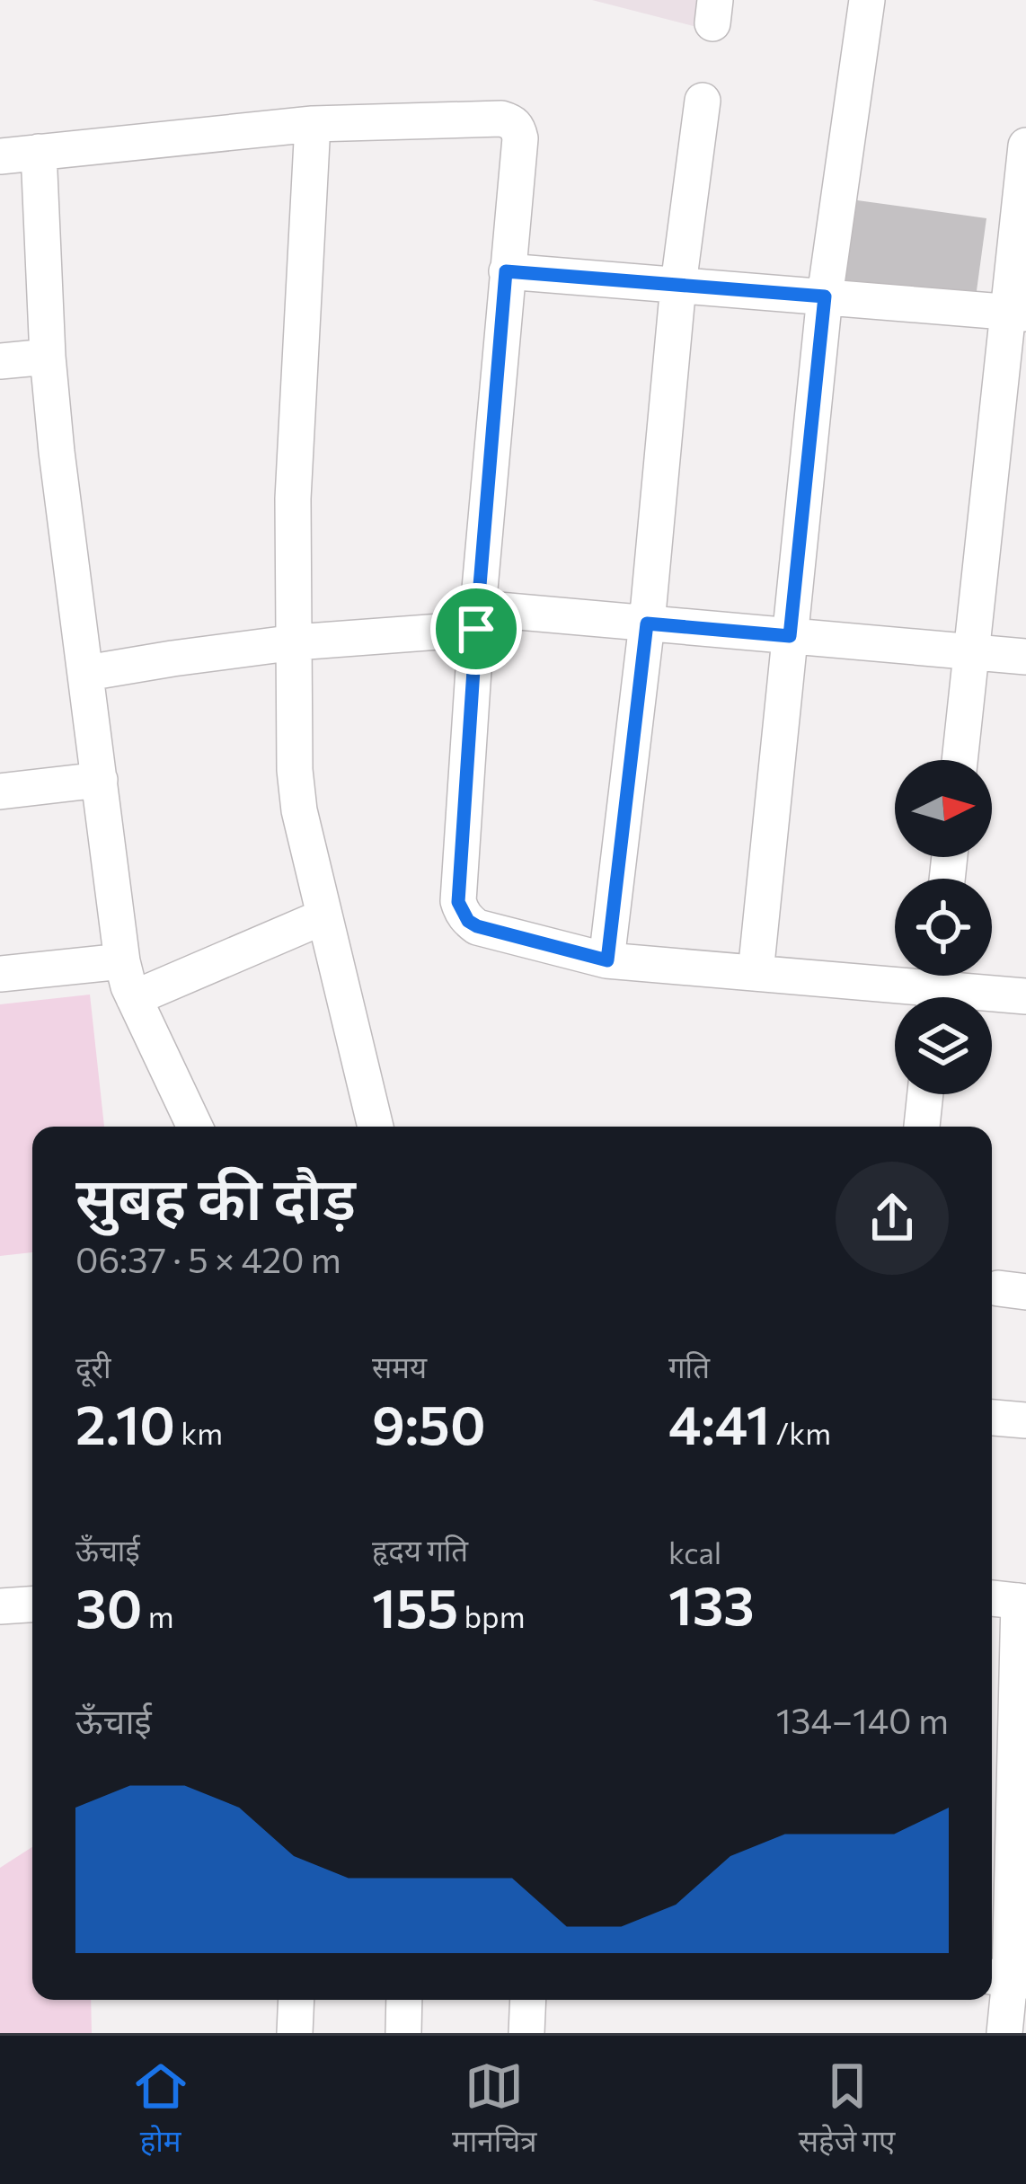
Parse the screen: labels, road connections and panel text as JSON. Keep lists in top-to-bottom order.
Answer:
{
  "north": "right",
  "page": {
    "heading": ["सुबह की दौड़", "06:37 · 5 × 420 m"],
    "stats": [
      ["दूरी", "2.10 km"],
      ["समय", "9:50"],
      ["गति", "4:41 /km"],
      ["ऊँचाई", "30 m"],
      ["हृदय गति", "155 bpm"],
      ["kcal", "133"]
    ],
    "chart": ["ऊँचाई", "134–140 m"],
    "tabs": ["होम", "मानचित्र", "सहेजे गए"]
  }
}
